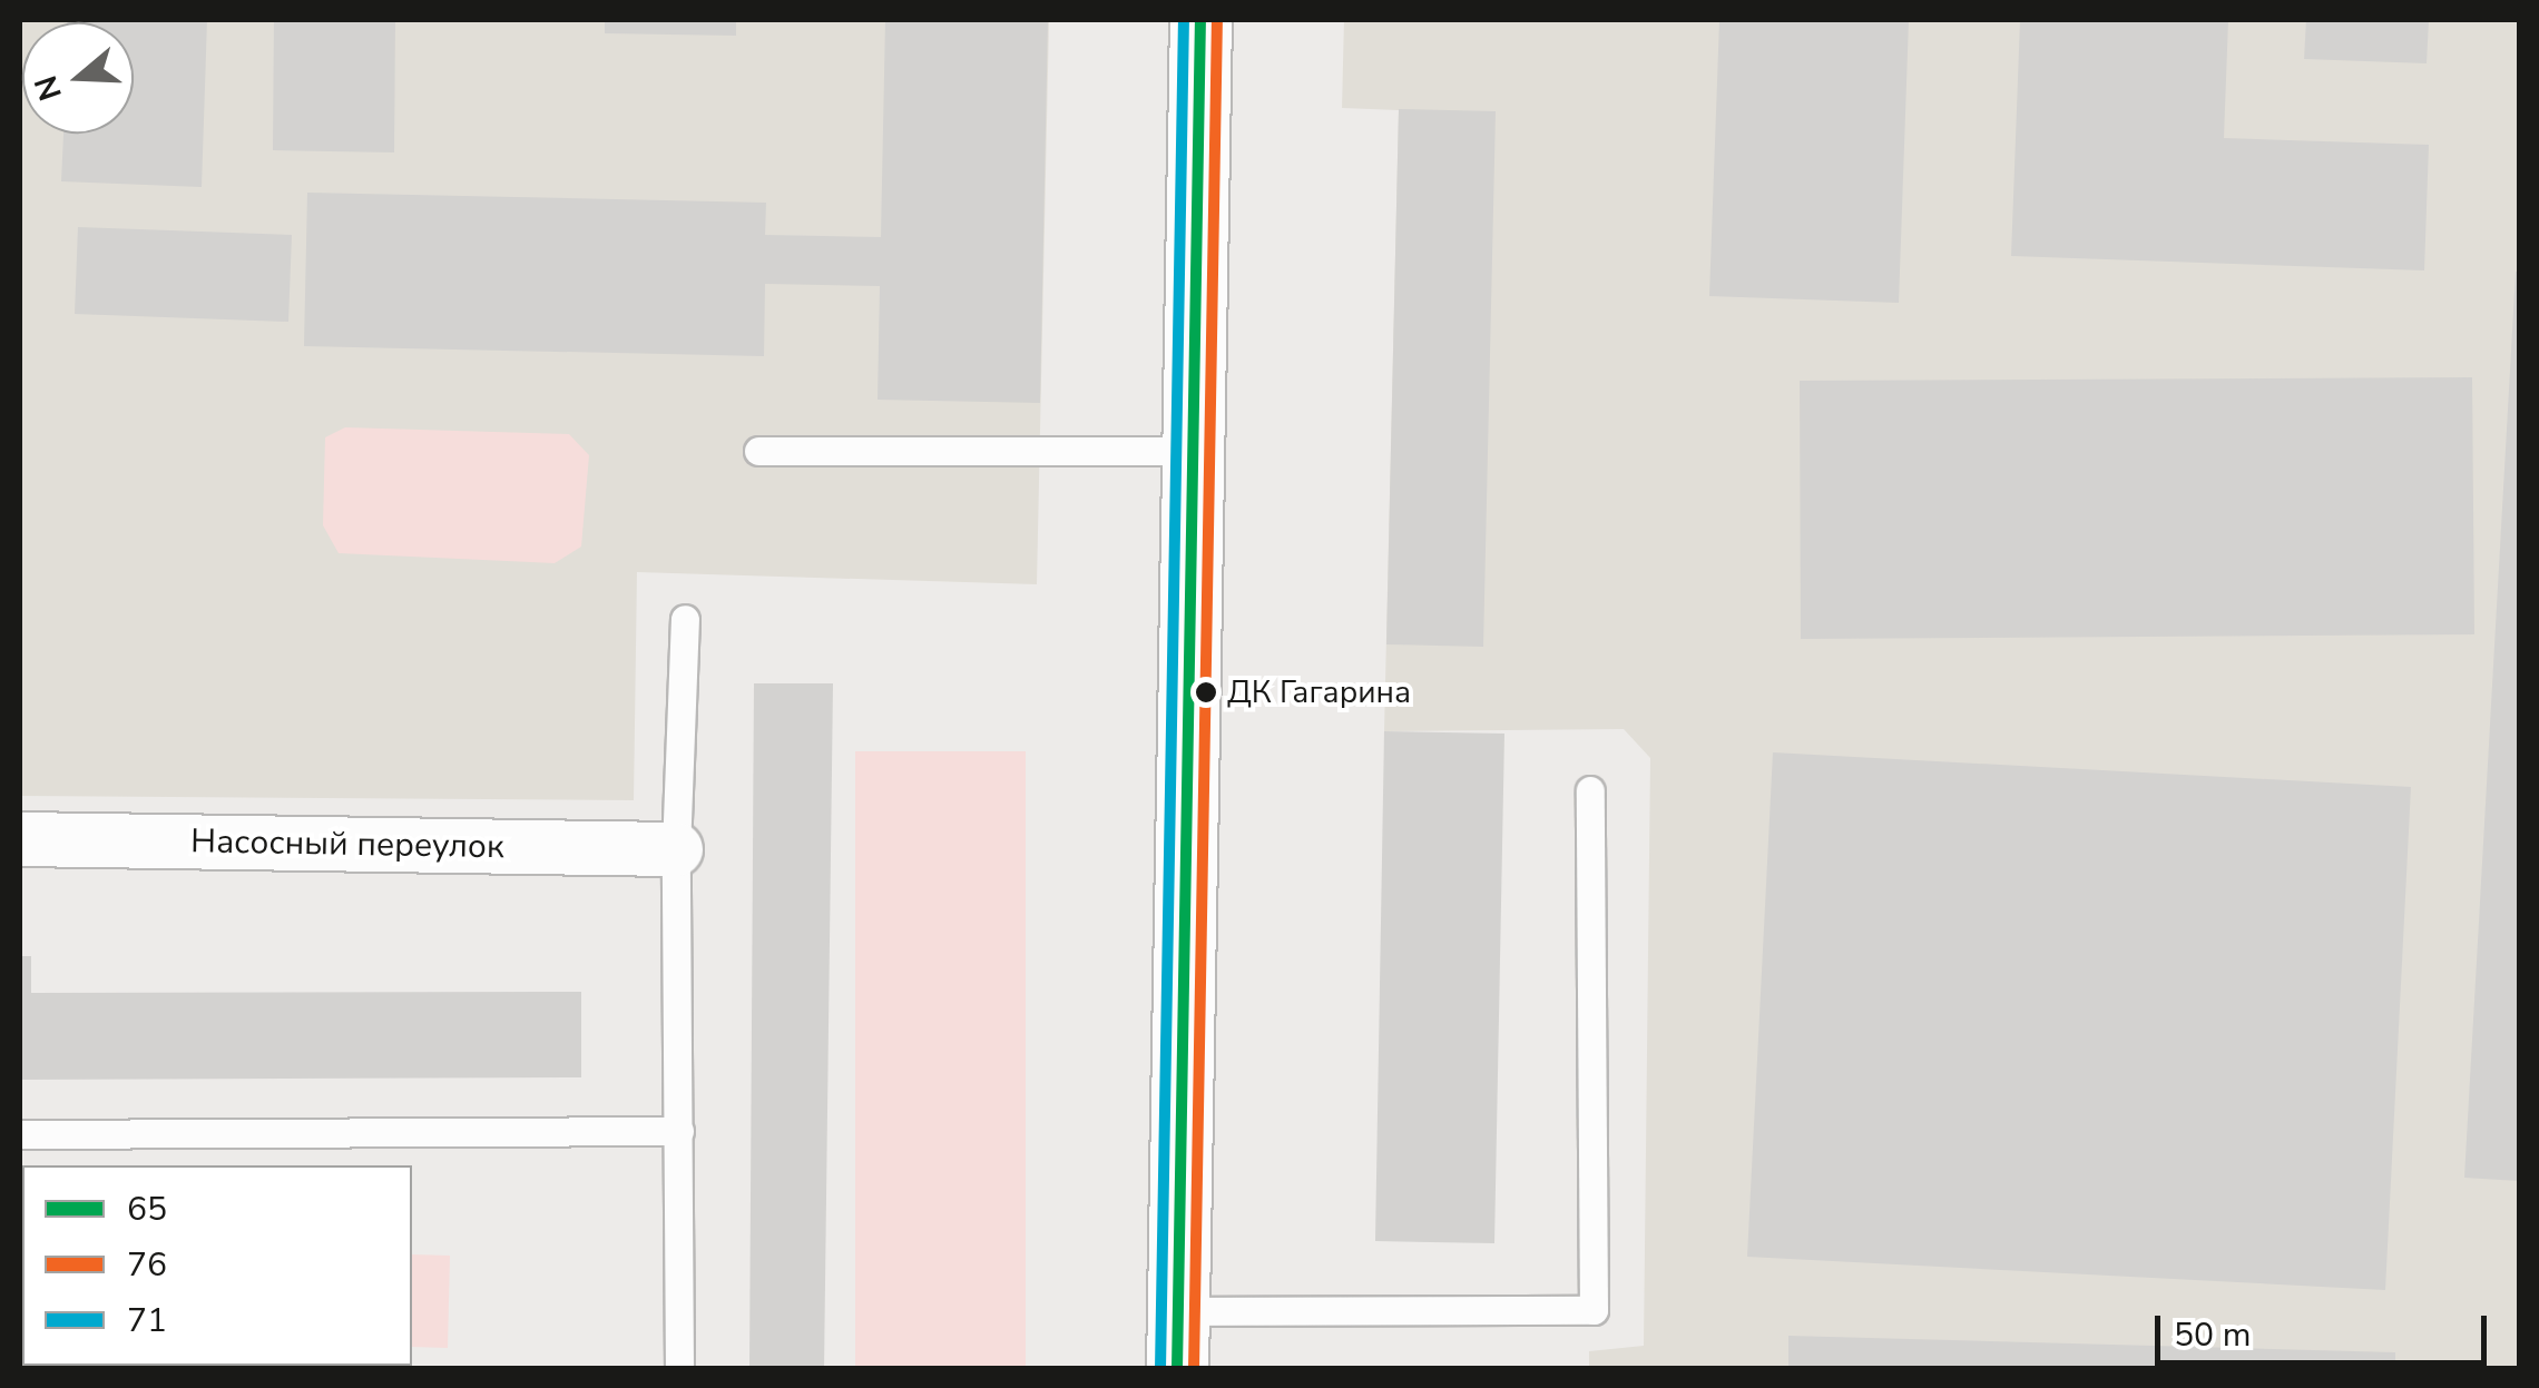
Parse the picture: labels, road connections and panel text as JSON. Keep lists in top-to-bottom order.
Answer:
{
  "streets": {
    "street": ["Насосный переулок"]
  },
  "places": ["ДК Гагарина"],
  "lines": ["transit line 65", "transit line 76", "transit line 71"],
  "legend": ["65", "76", "71"],
  "scale_bar": "50 m",
  "north": "left"
}
